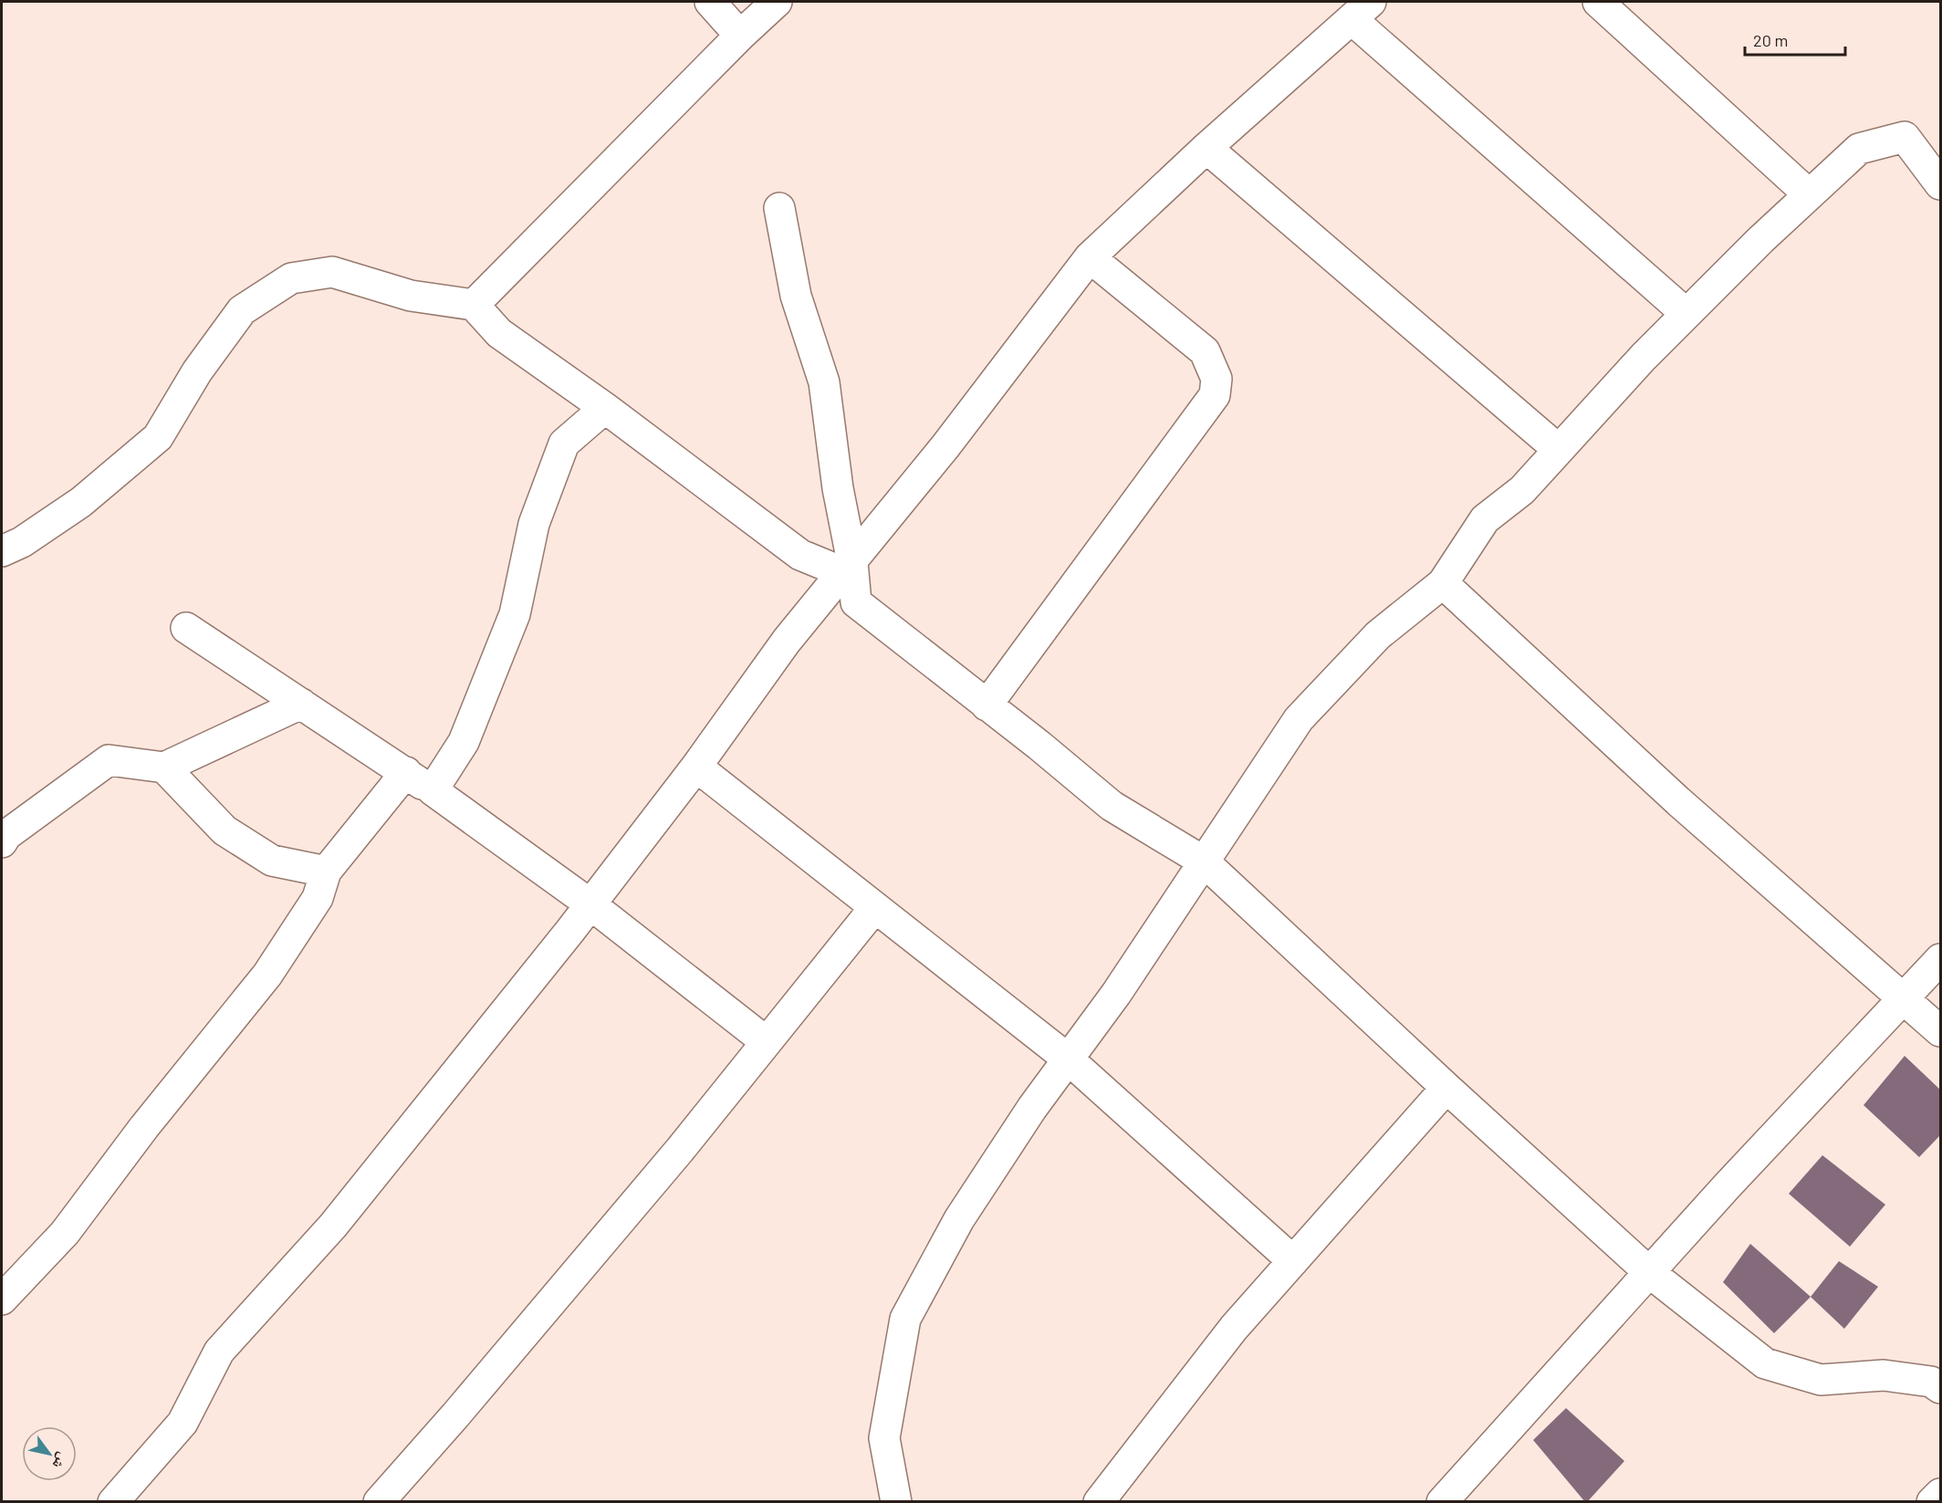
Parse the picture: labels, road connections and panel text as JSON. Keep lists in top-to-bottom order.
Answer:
{
  "scale_bar": "20 m",
  "north": "bottom right"
}
